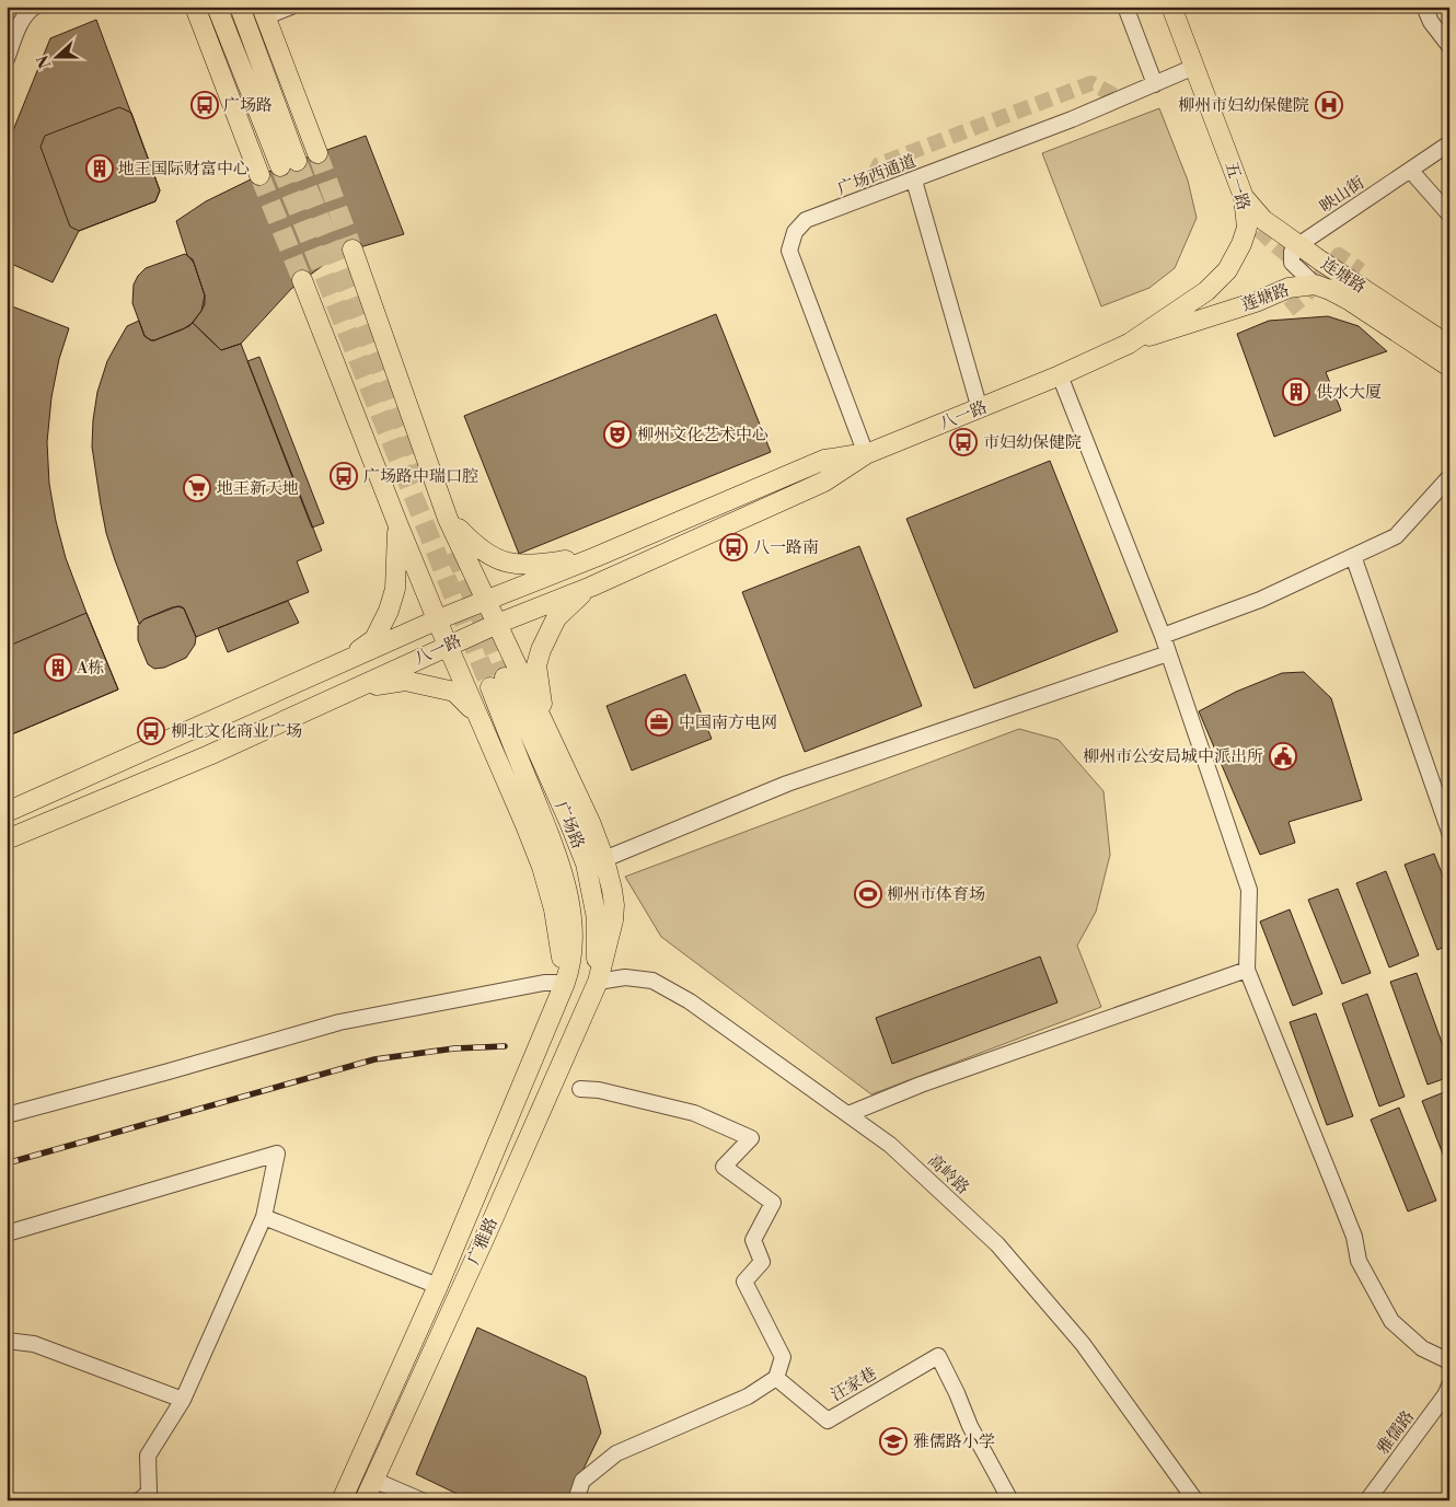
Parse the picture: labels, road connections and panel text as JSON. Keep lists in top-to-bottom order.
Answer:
{
  "streets": {
    "main road": [
      "五一路",
      "连塘路",
      "莲塘路",
      "八一路",
      "广场路",
      "广雅路"
    ],
    "street": [
      "广场西通道",
      "映山街",
      "高岭路",
      "汪家巷",
      "雅儒路"
    ]
  },
  "crossings": [
    ["广场西通道", "五一路"],
    ["广场西通道", "八一路"],
    ["五一路", "连塘路"],
    ["五一路", "莲塘路"],
    ["五一路", "八一路"],
    ["映山街", "连塘路"],
    ["广场路", "高岭路"],
    ["广场路", "广雅路"],
    ["高岭路", "广雅路"]
  ],
  "places": {
    "bus stop": [
      "广场路",
      "市妇幼保健院",
      "广场路中瑞口腔",
      "八一路南",
      "柳北文化商业广场"
    ],
    "hospital": ["柳州市妇幼保健院"],
    "building": ["地王国际财富中心", "供水大厦", "A栋"],
    "theatre": ["柳州文化艺术中心"],
    "supermarket": ["地王新天地"],
    "office": ["中国南方电网"],
    "public building": ["柳州市公安局城中派出所"],
    "sports": ["柳州市体育场"],
    "school or university": ["雅儒路小学"]
  },
  "north": "left"
}
